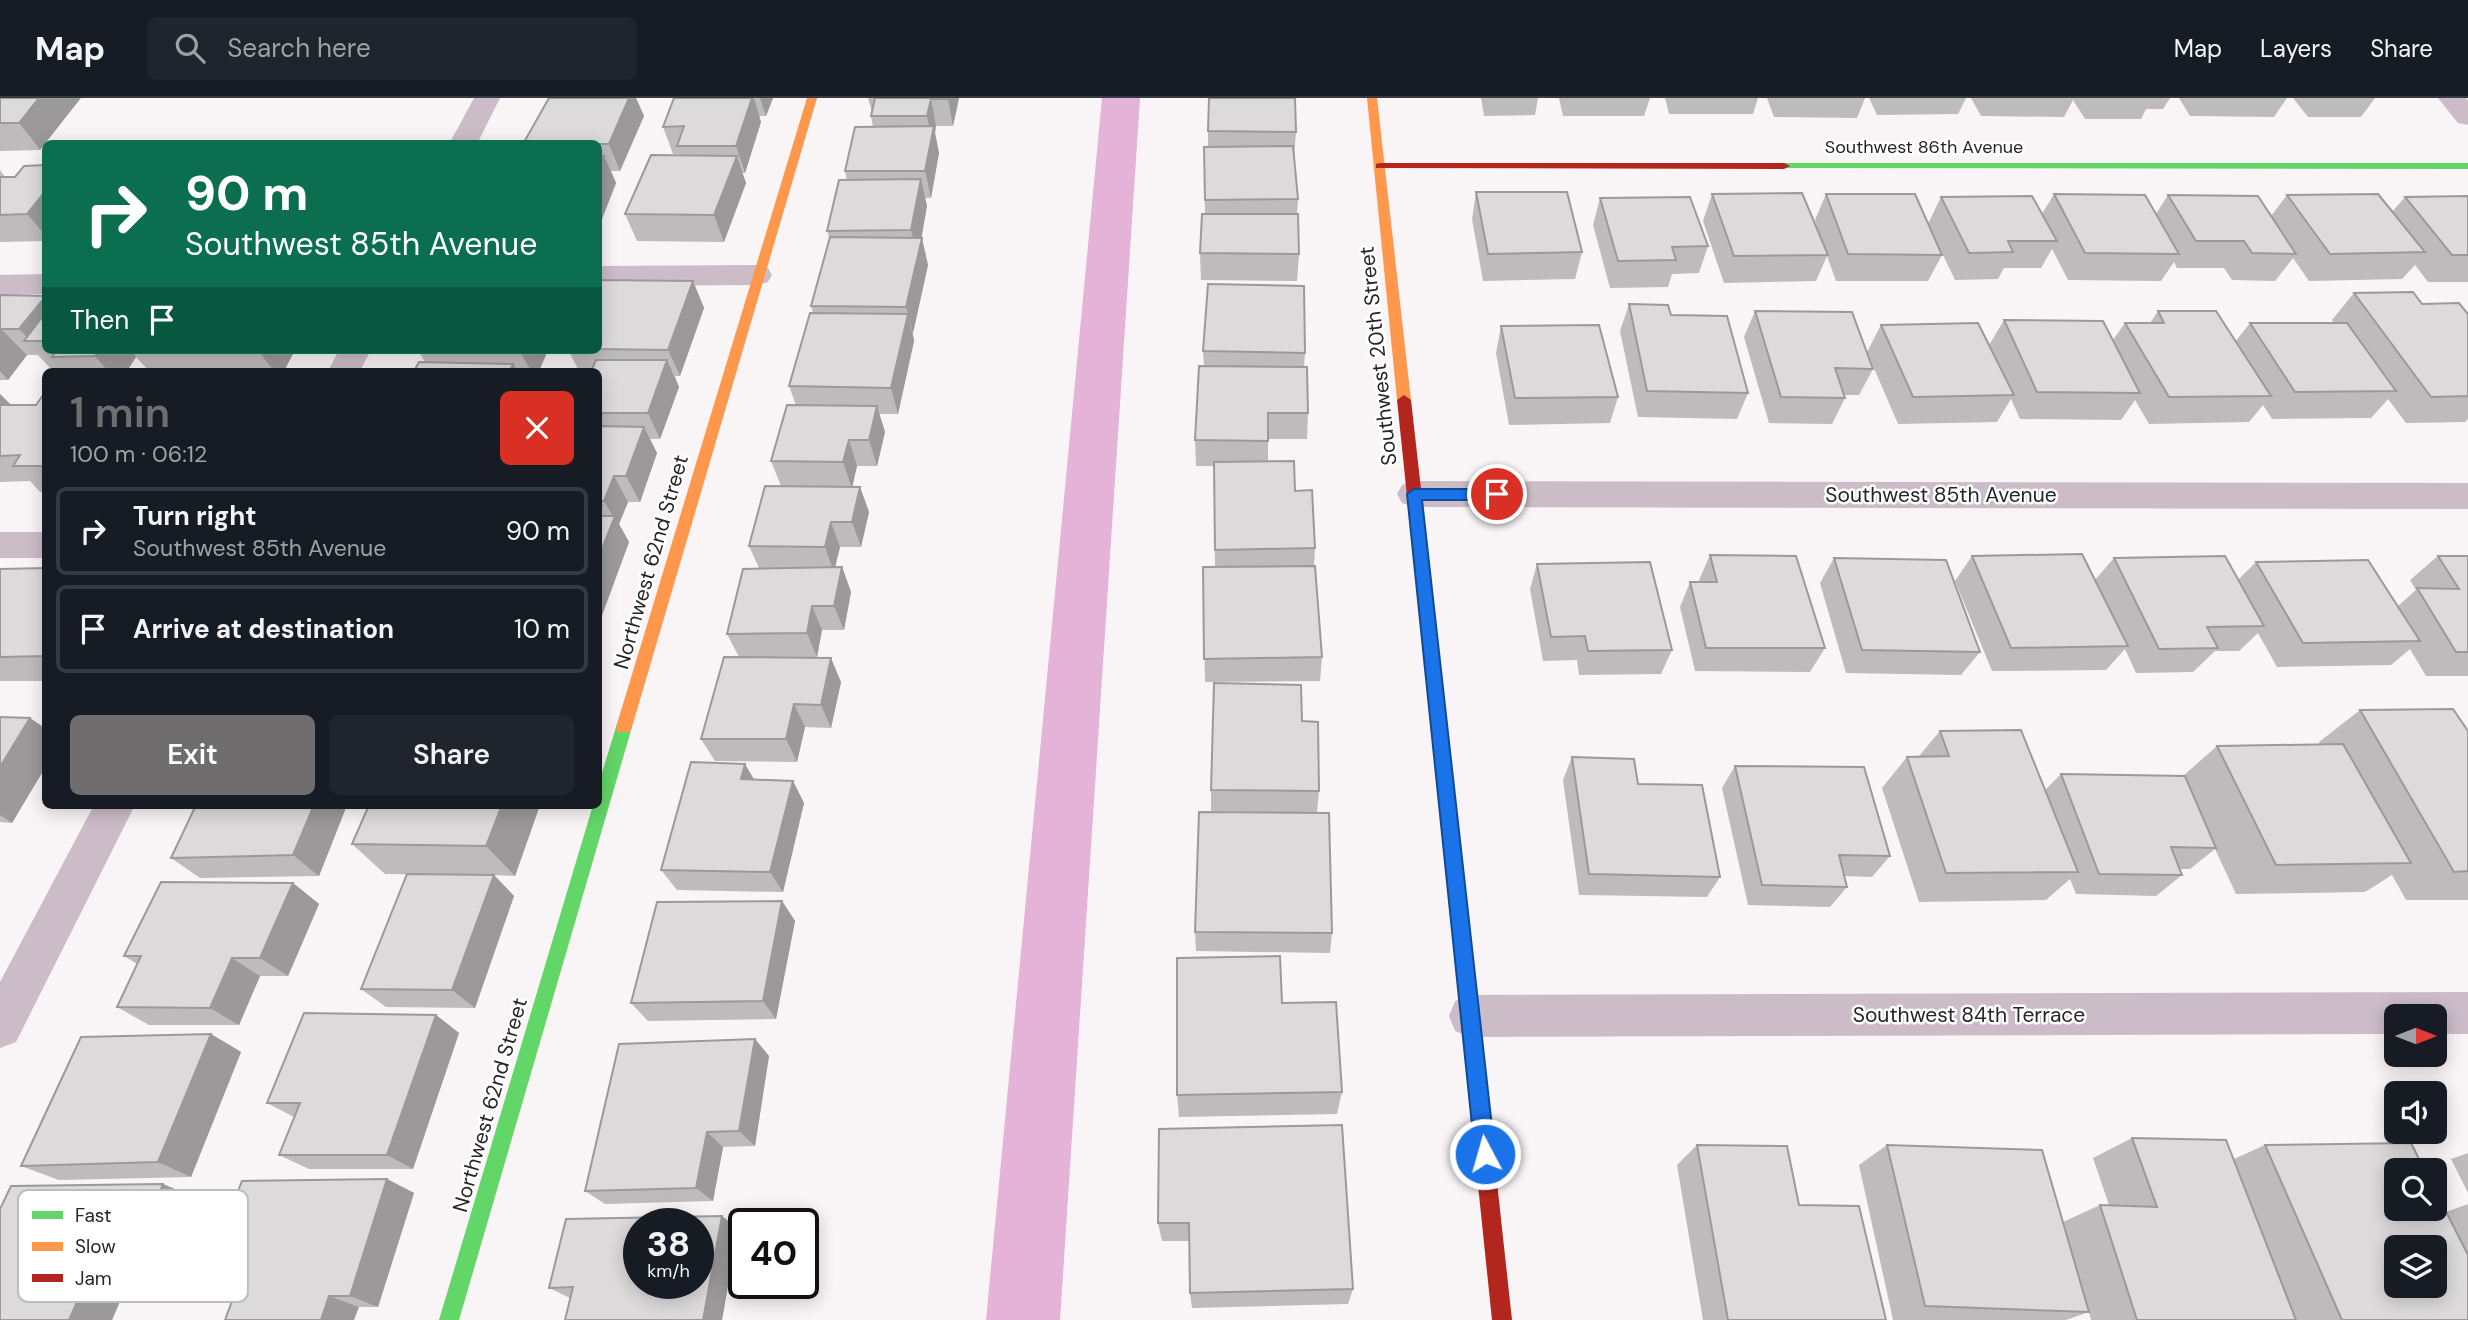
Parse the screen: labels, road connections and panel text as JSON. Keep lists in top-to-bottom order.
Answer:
{
  "streets": {
    "street": [
      "Southwest 86th Avenue",
      "Southwest 20th Street",
      "Southwest 85th Avenue",
      "Northwest 62nd Street",
      "Southwest 84th Terrace"
    ]
  },
  "crossings": [
    ["Southwest 86th Avenue", "Southwest 20th Street"],
    ["Southwest 20th Street", "Southwest 85th Avenue"],
    ["Southwest 20th Street", "Southwest 84th Terrace"]
  ],
  "legend": ["Fast", "Slow", "Jam"],
  "north": "right",
  "page": {
    "header": "Map",
    "search": "Search here",
    "nav": ["Map", "Layers", "Share"],
    "turn": ["90 m", "Southwest 85th Avenue"],
    "then": "Then",
    "heading": ["1 min", "100 m · 06:12"],
    "list": [
      {
        "name": "Turn right",
        "note": "Southwest 85th Avenue",
        "value": "90 m"
      },
      {
        "name": "Arrive at destination",
        "value": "10 m"
      }
    ],
    "buttons": ["Exit", "Share"],
    "speed": "38 km/h",
    "limit": "40"
  }
}
